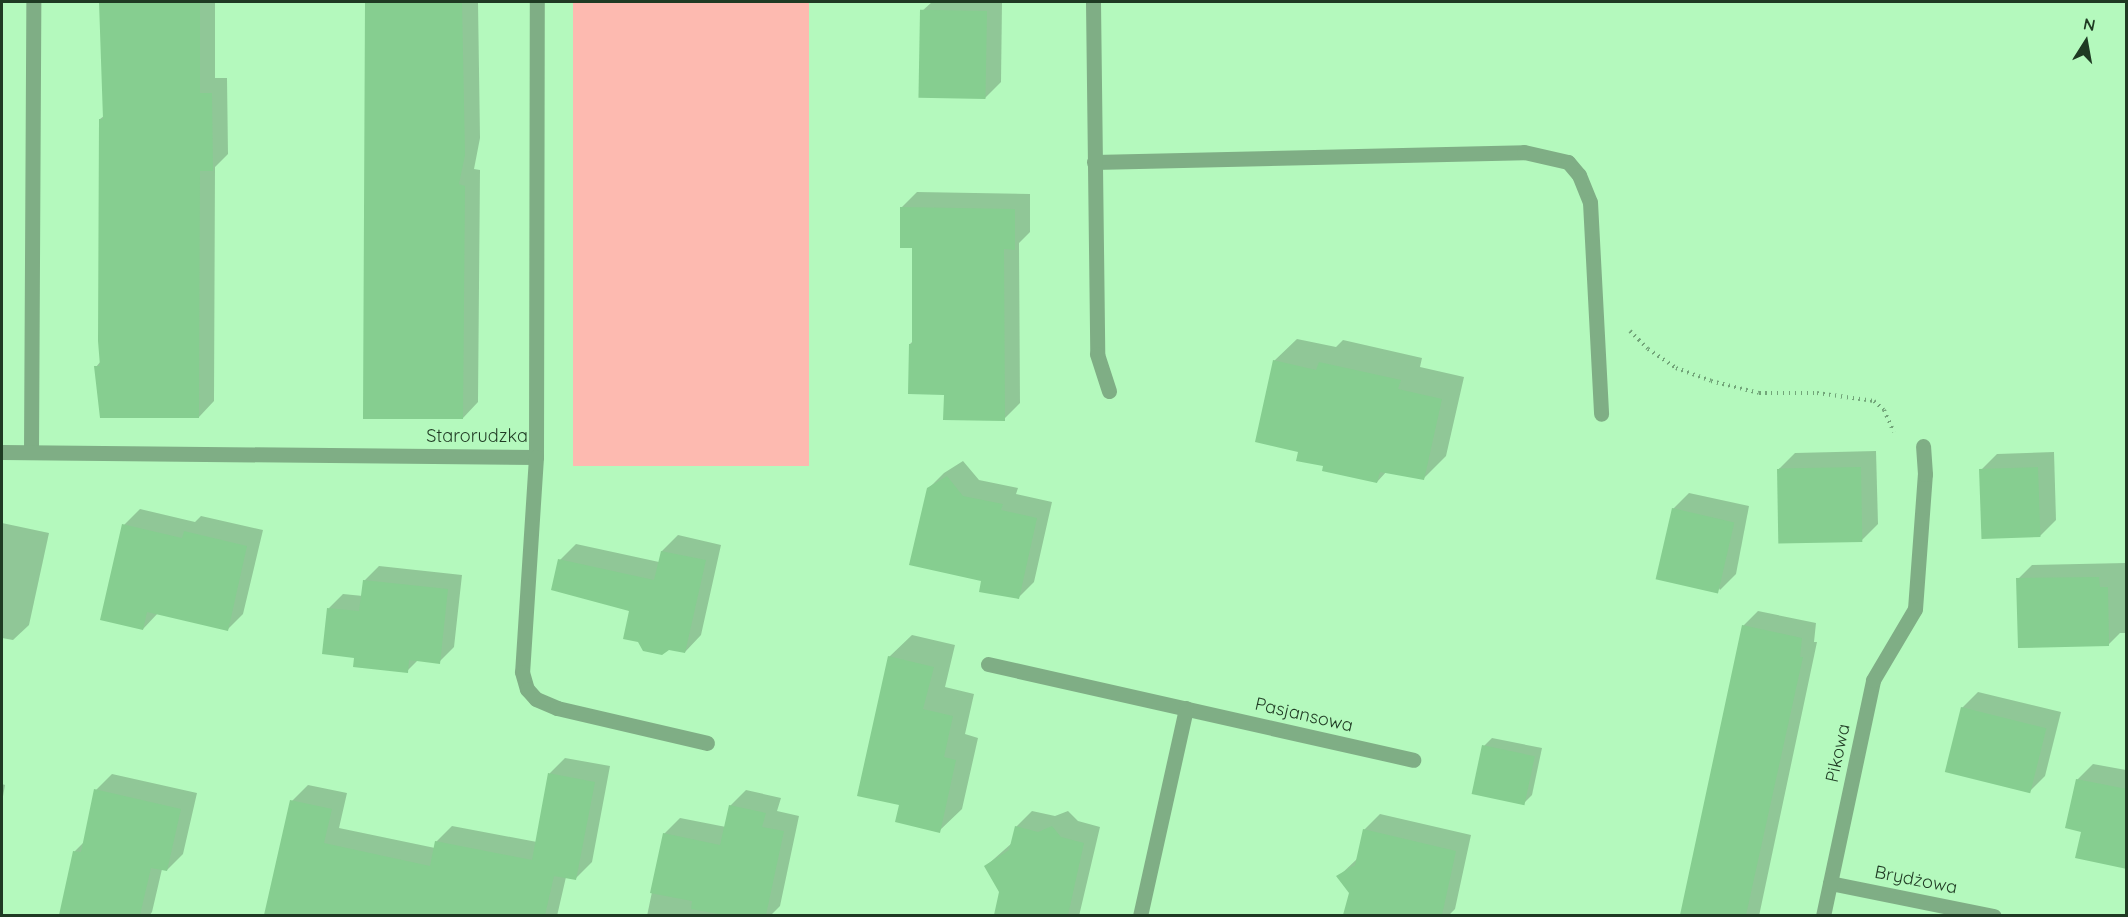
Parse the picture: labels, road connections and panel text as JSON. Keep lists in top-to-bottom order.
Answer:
{
  "streets": {
    "street": [
      "Starorudzka",
      "Pasjansowa",
      "Pikowa",
      "Brydżowa"
    ]
  },
  "crossings": [
    ["Pikowa", "Brydżowa"]
  ],
  "north": "top"
}
